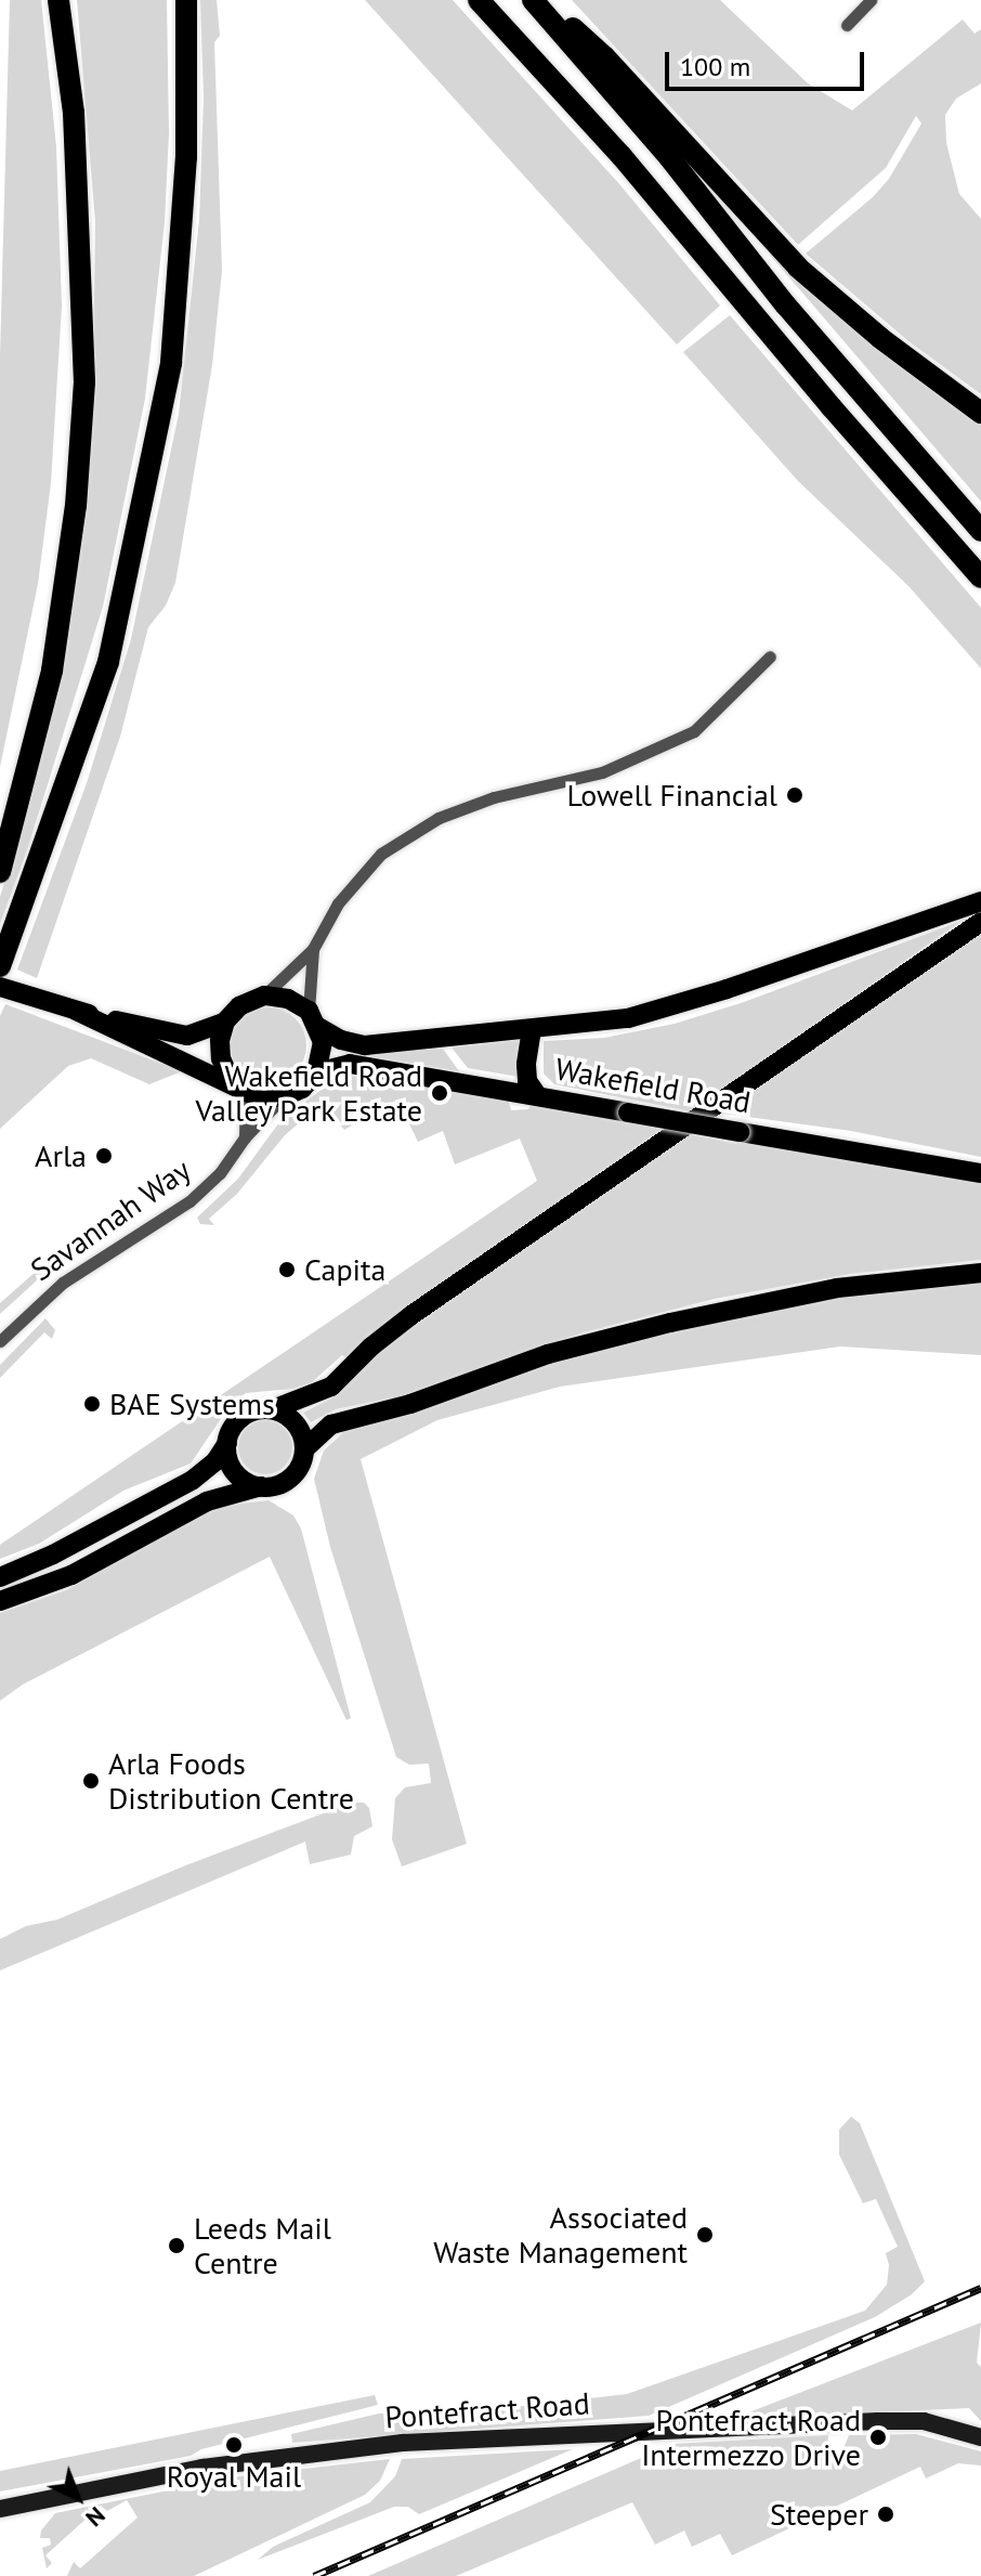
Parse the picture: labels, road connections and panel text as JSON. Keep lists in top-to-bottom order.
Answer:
{
  "streets": {
    "main road": ["Wakefield Road", "Pontefract Road"],
    "street": ["Savannah Way"]
  },
  "crossings": [
    ["Wakefield Road", "Savannah Way"]
  ],
  "places": [
    "Lowell Financial",
    "Wakefield Road Valley Park Estate",
    "Arla",
    "Capita",
    "BAE Systems",
    "Arla Foods Distribution Centre",
    "Associated Waste Management",
    "Leeds Mail Centre",
    "Pontefract Road Intermezzo Drive",
    "Royal Mail",
    "Steeper"
  ],
  "scale_bar": "100 m",
  "north": "bottom right"
}
